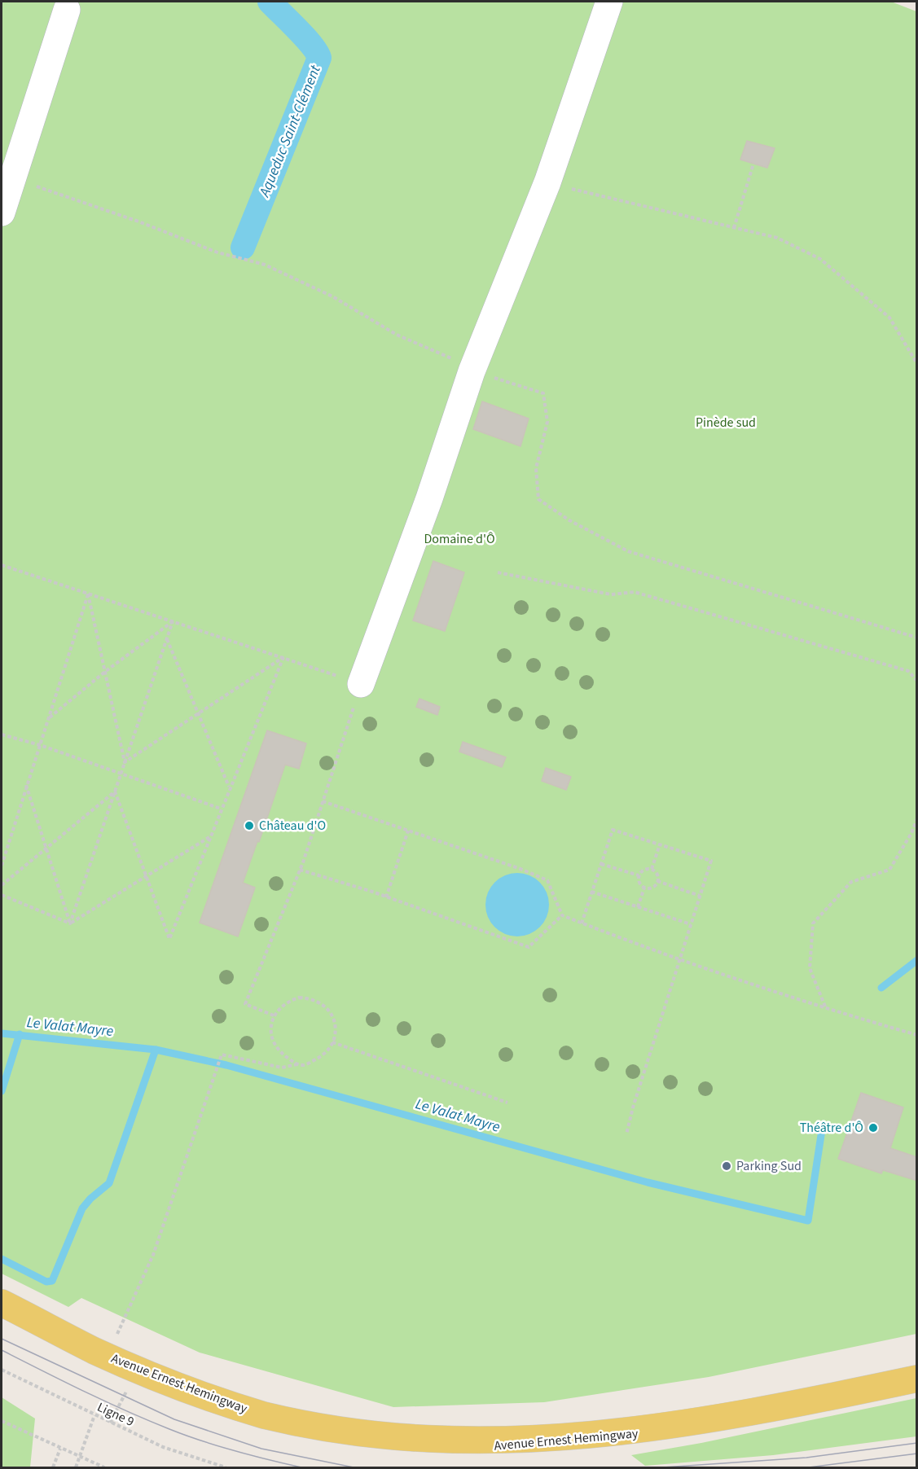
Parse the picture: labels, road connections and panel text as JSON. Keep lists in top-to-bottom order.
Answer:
{
  "streets": {
    "main road": ["Avenue Ernest Hemingway"],
    "path": ["Ligne 9"]
  },
  "water": ["Aqueduc Saint-Clément", "Le Valat Mayre"],
  "parks": ["Pinède sud", "Domaine d'Ô"],
  "places": ["Château d'O", "Théâtre d'Ô", "Parking Sud"]
}
